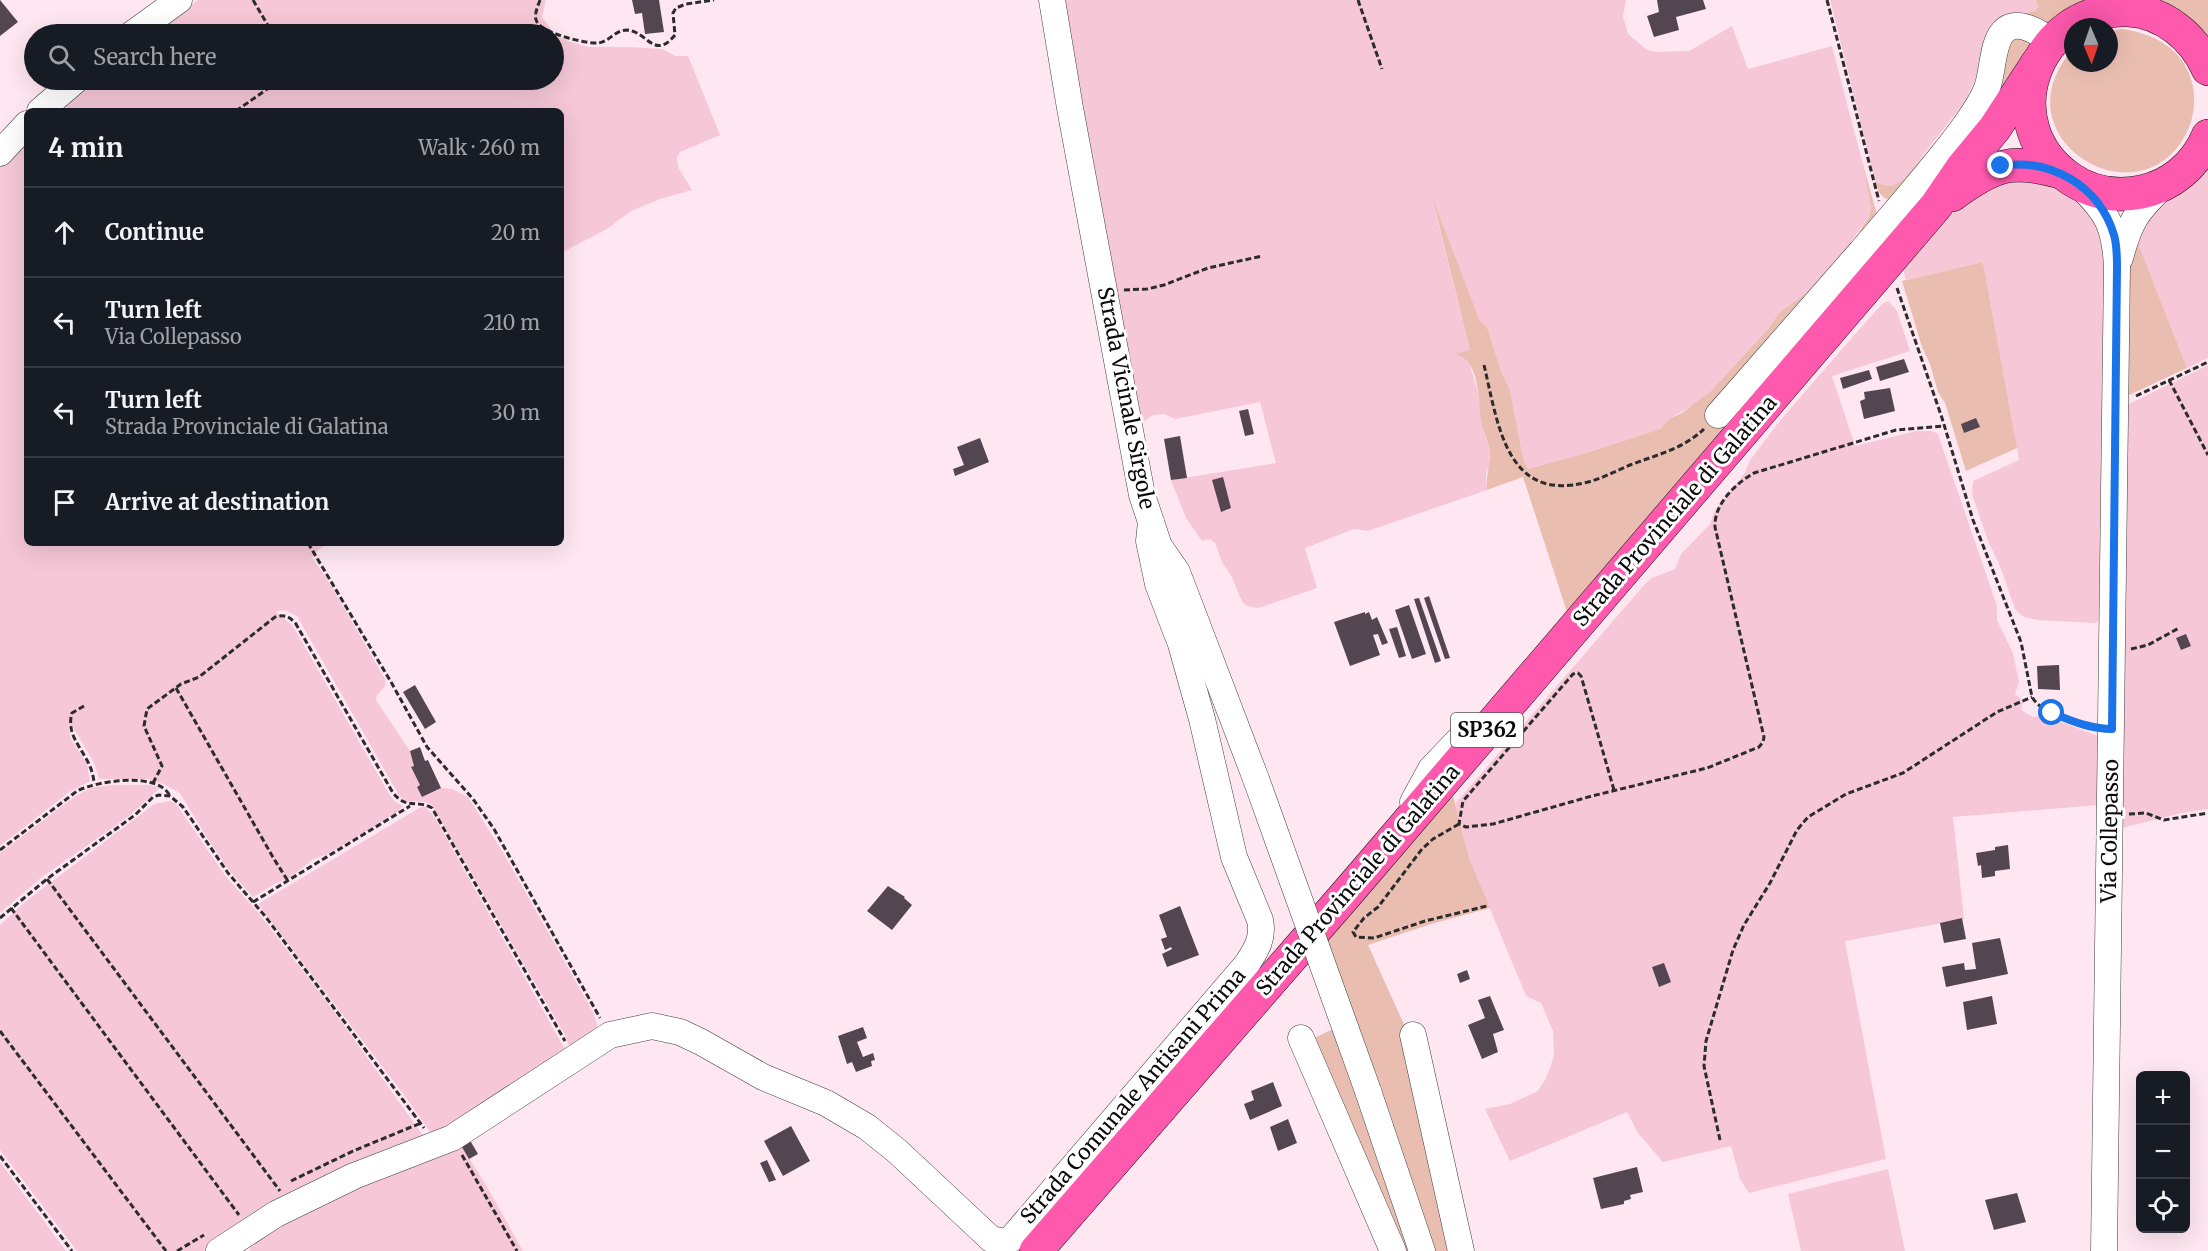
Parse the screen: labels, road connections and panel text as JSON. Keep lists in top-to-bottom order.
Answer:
{
  "streets": {
    "main road": ["Strada Provinciale di Galatina", "SP362"],
    "street": ["Strada Vicinale Sirgole", "Via Collepasso", "Strada Comunale Antisani Prima"]
  },
  "crossings": [
    ["Strada Vicinale Sirgole", "Strada Comunale Antisani Prima"],
    ["Strada Provinciale di Galatina", "Via Collepasso"]
  ],
  "north": "bottom",
  "page": {
    "search": "Search here",
    "heading": ["4 min", "Walk · 260 m"],
    "list": [
      ["Continue", "20 m"],
      ["Turn left", "Via Collepasso", "210 m"],
      ["Turn left", "Strada Provinciale di Galatina", "30 m"],
      "Arrive at destination"
    ],
    "map_buttons": ["+", "−"]
  }
}
